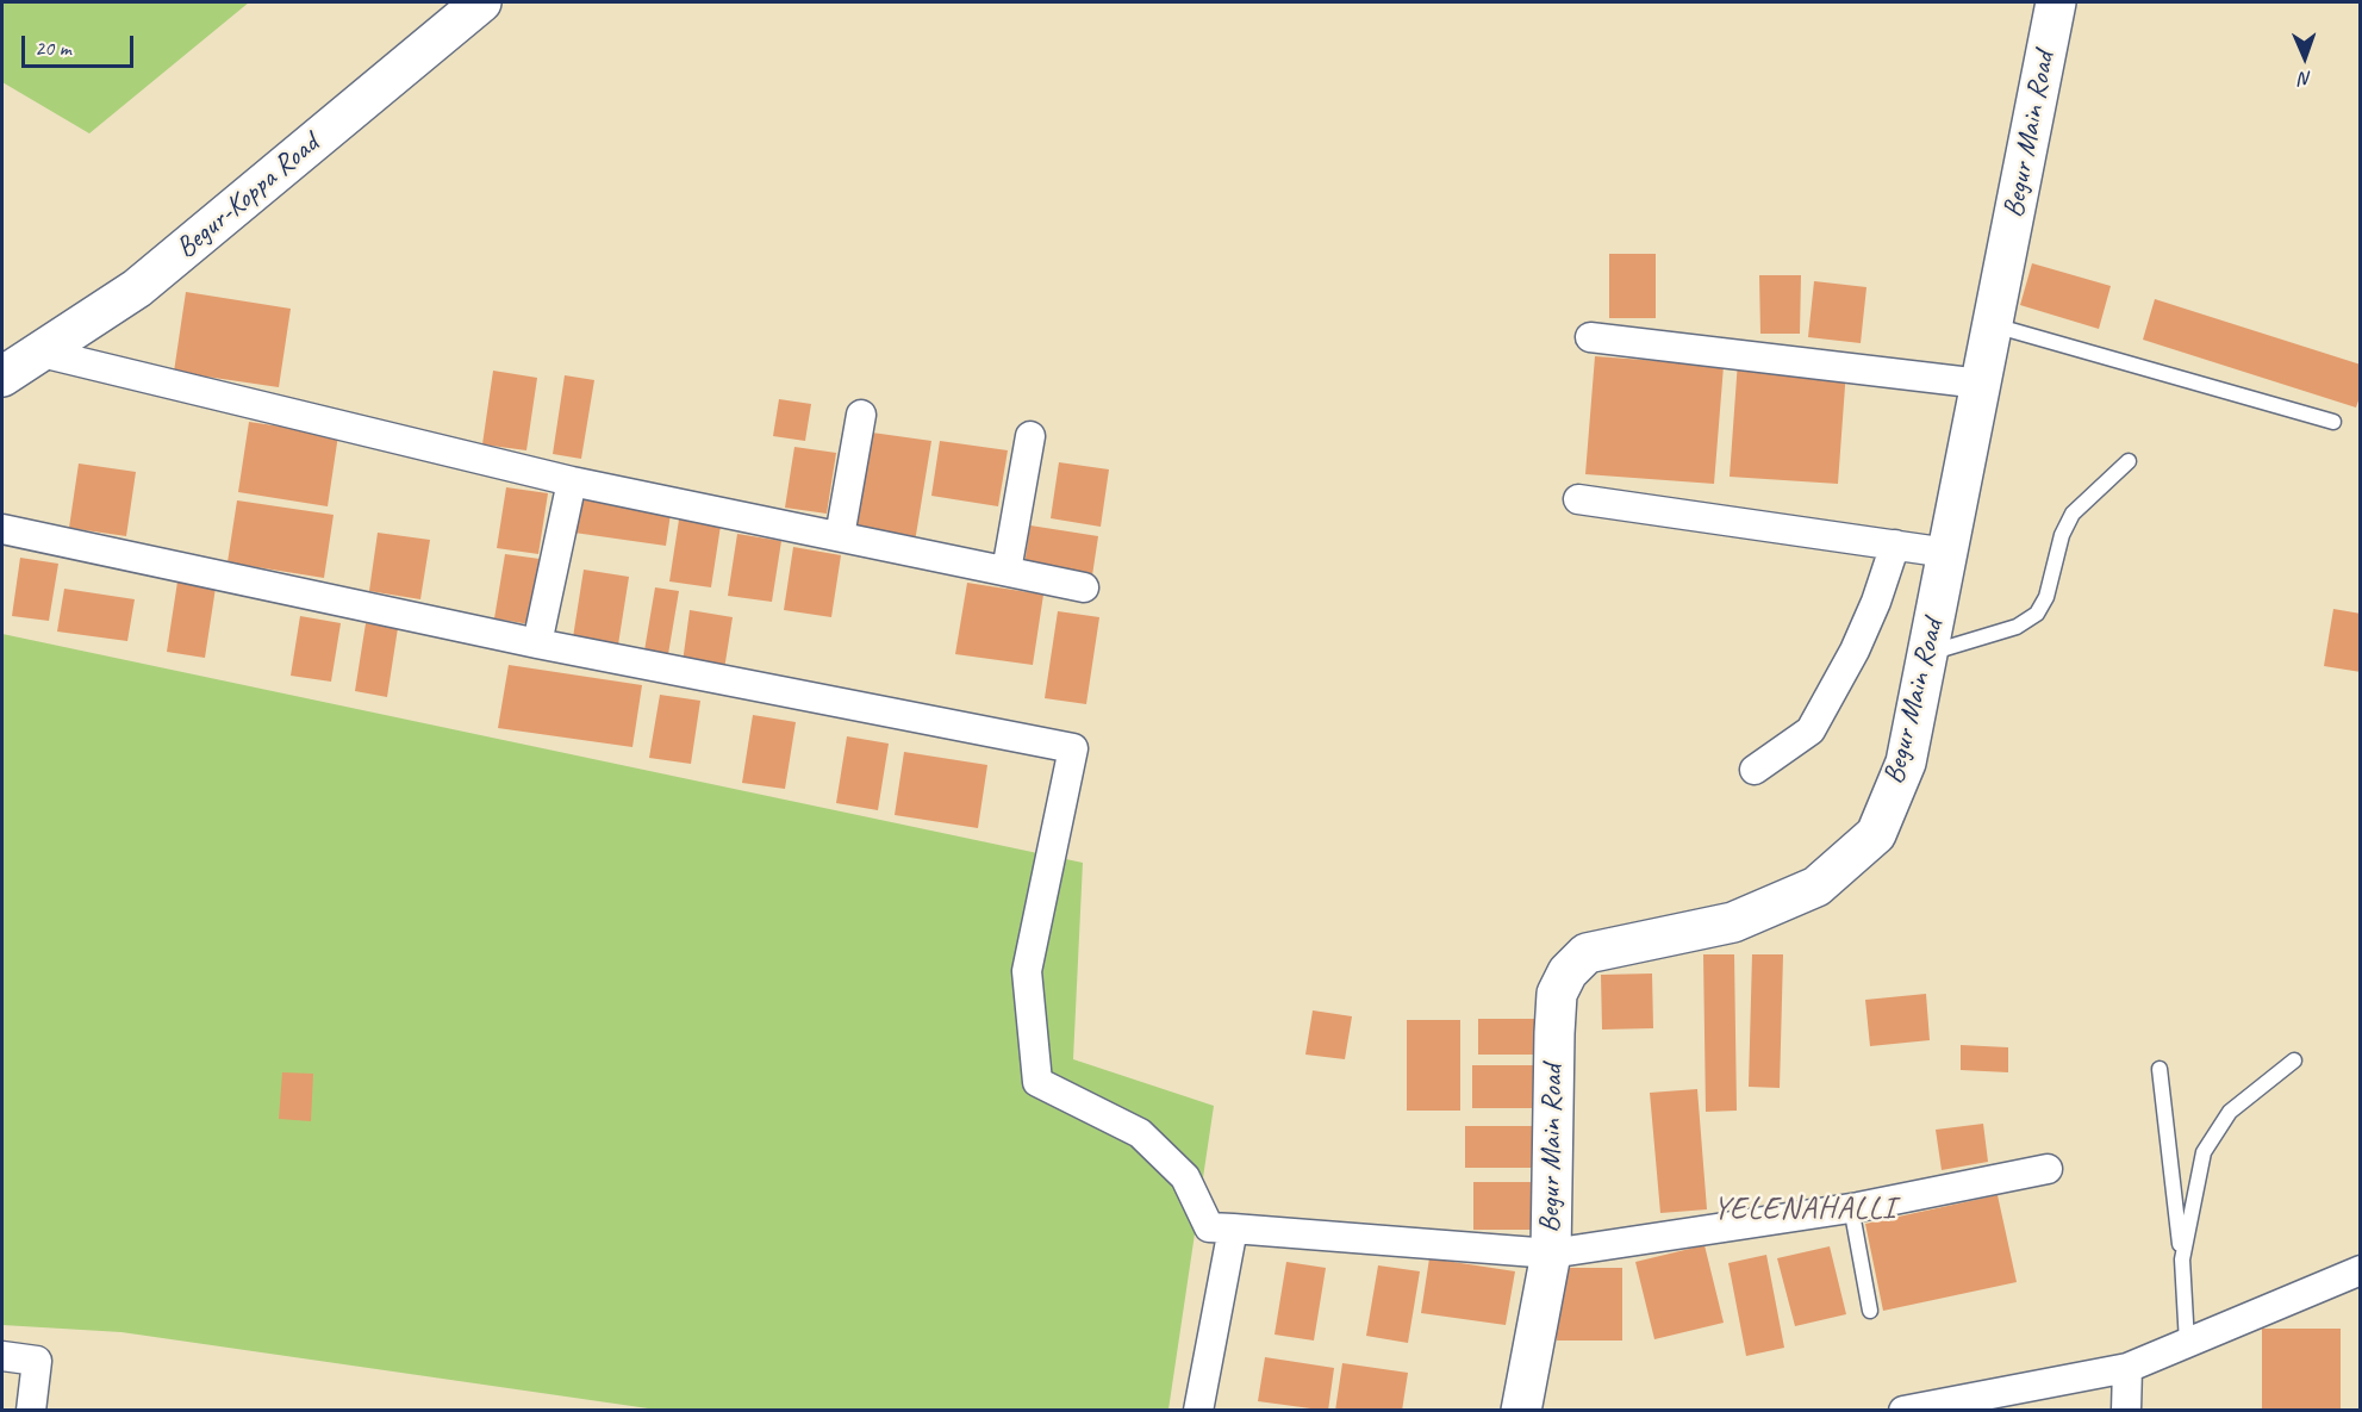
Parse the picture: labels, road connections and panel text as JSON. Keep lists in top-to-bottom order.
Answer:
{
  "streets": {
    "street": ["Begur Main Road", "Begur-Koppa Road"]
  },
  "districts": ["YELENAHALLI"],
  "scale_bar": "20 m",
  "north": "bottom"
}
